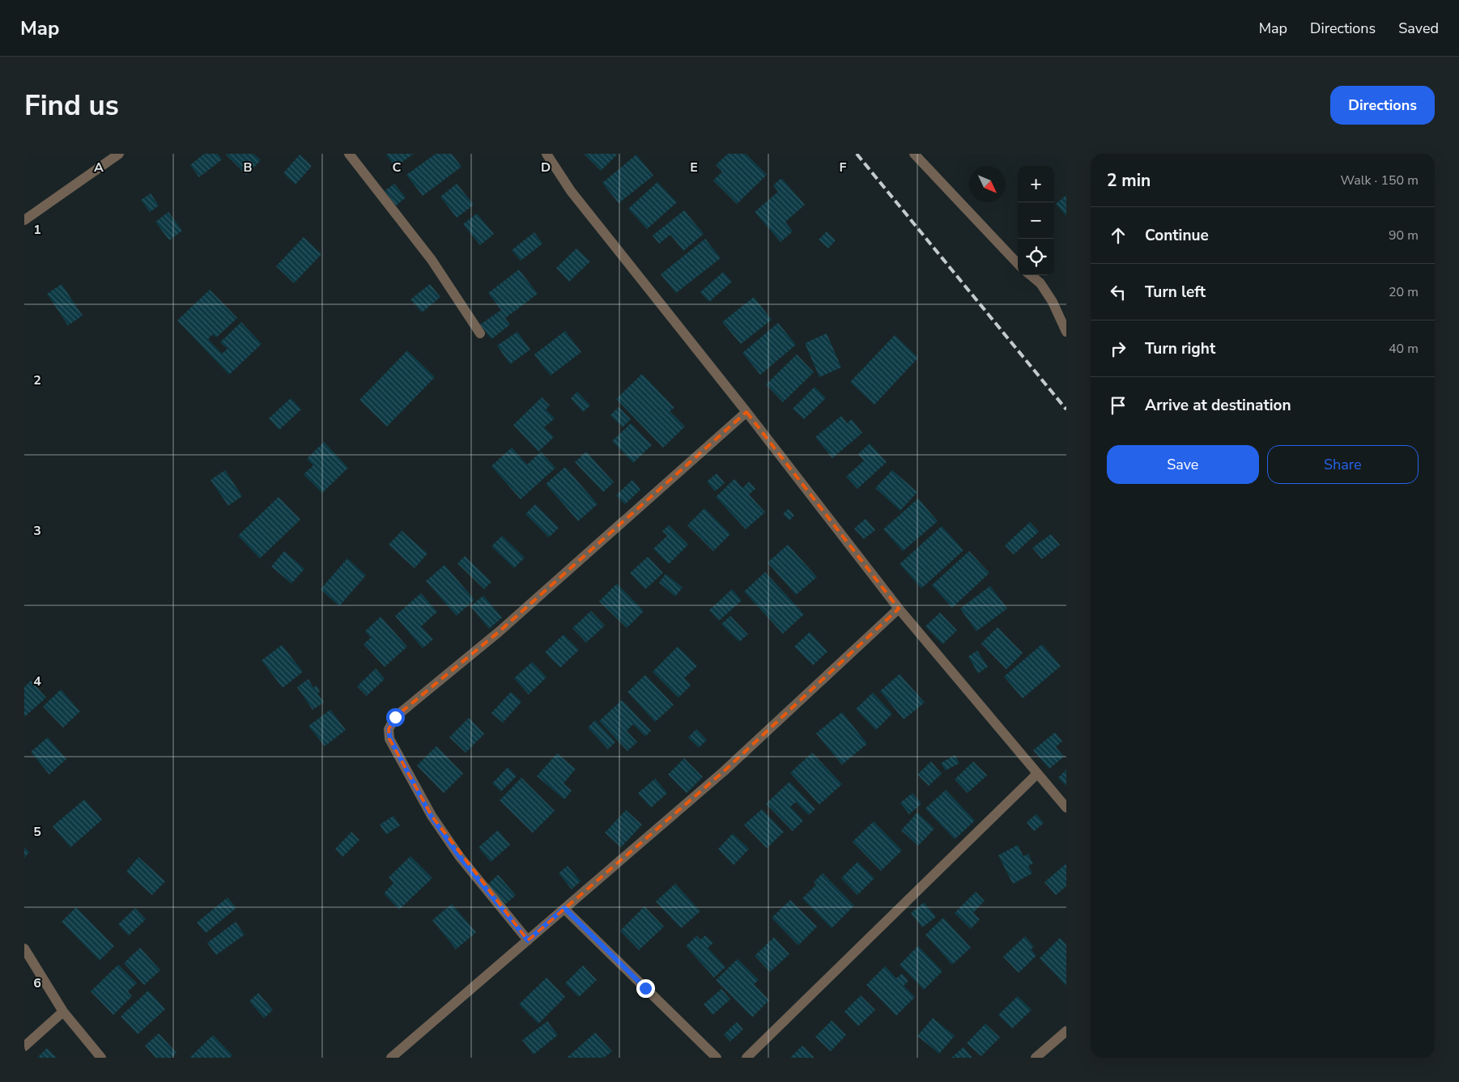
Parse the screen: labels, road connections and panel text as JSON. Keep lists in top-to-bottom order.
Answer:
{
  "north": "bottom right",
  "page": {
    "header": "Map",
    "nav": ["Map", "Directions", "Saved"],
    "buttons": [
      "Directions",
      ["Save", "Share"]
    ],
    "title": "Find us",
    "heading": ["2 min", "Walk · 150 m"],
    "map_buttons": ["+", "−"],
    "list": [
      ["Continue", "90 m"],
      ["Turn left", "20 m"],
      ["Turn right", "40 m"],
      "Arrive at destination"
    ]
  },
  "grid": {
    "columns": [
      "A",
      "B",
      "C",
      "D",
      "E",
      "F"
    ],
    "rows": [
      "1",
      "2",
      "3",
      "4",
      "5",
      "6"
    ]
  }
}
